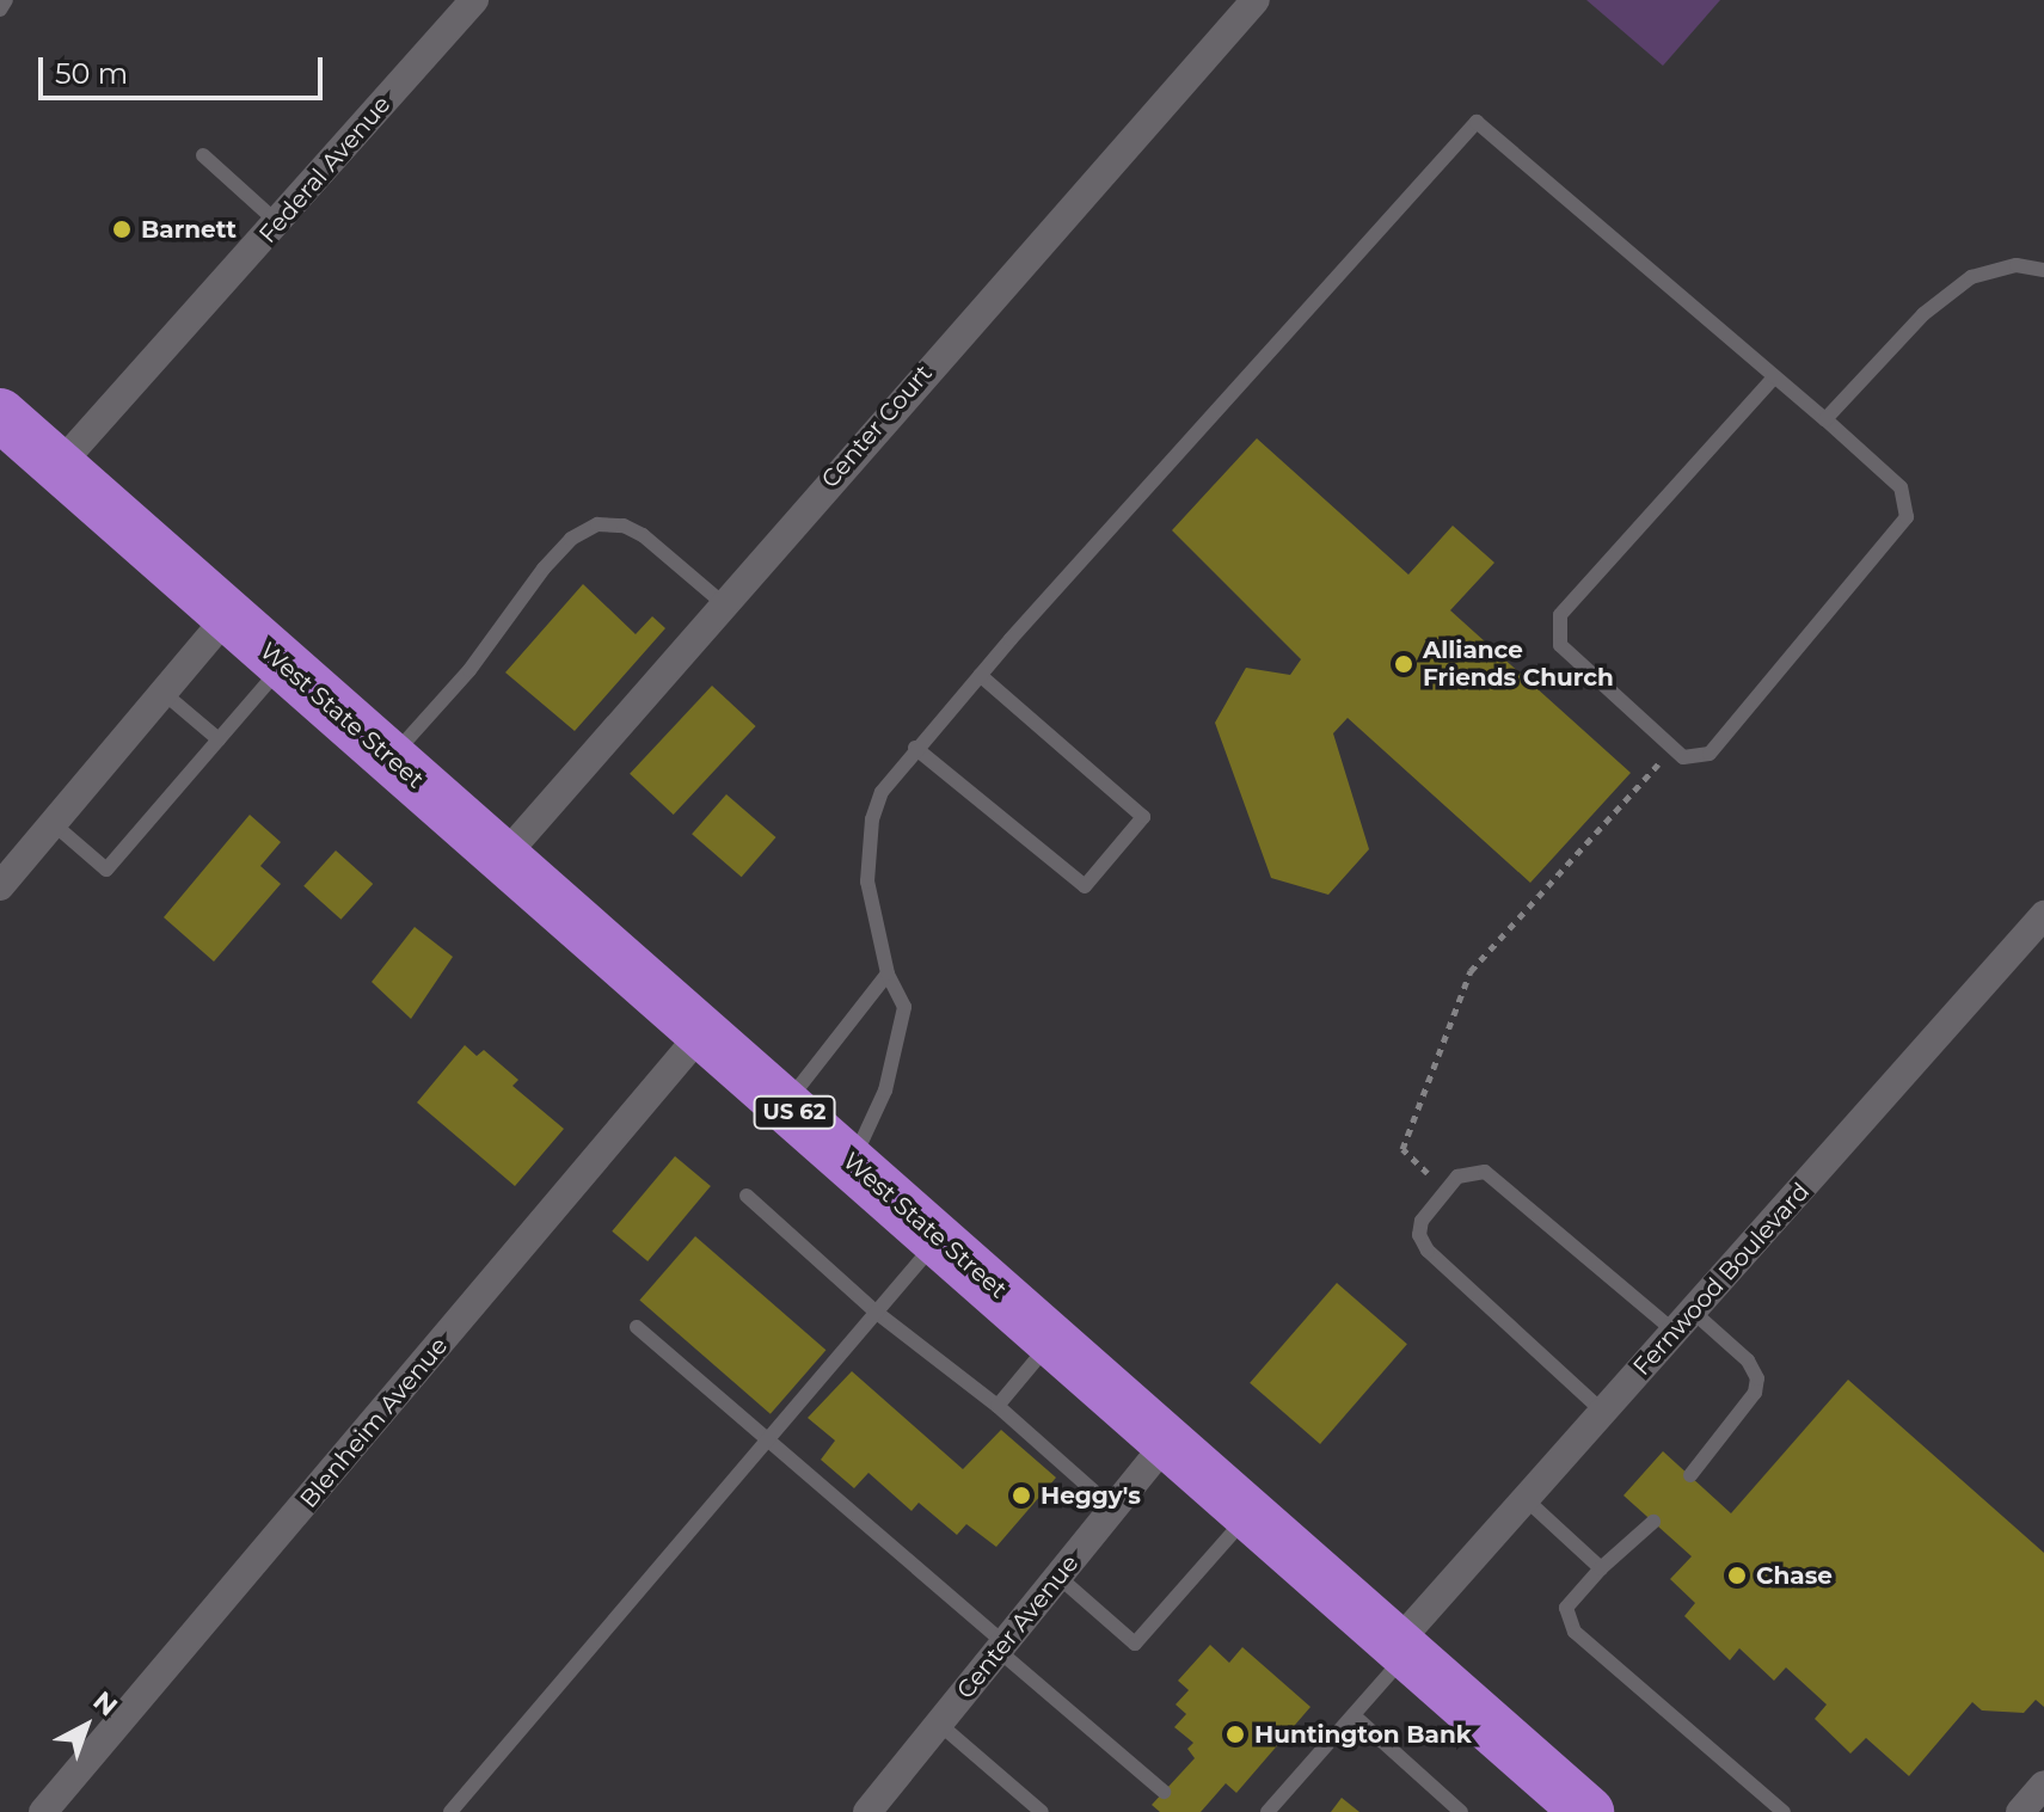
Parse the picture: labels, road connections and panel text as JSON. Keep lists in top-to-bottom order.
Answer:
{
  "streets": {
    "highway": ["West State Street", "US 62"],
    "street": [
      "Federal Avenue",
      "Center Court",
      "Fernwood Boulevard",
      "Blenheim Avenue",
      "Center Avenue"
    ]
  },
  "crossings": [
    ["Federal Avenue", "West State Street"],
    ["Center Court", "West State Street"],
    ["West State Street", "Fernwood Boulevard"],
    ["West State Street", "Blenheim Avenue"],
    ["West State Street", "Center Avenue"]
  ],
  "places": [
    "Barnett",
    "Alliance Friends Church",
    "Heggy's",
    "Chase",
    "Huntington Bank"
  ],
  "scale_bar": "50 m",
  "north": "top right"
}
